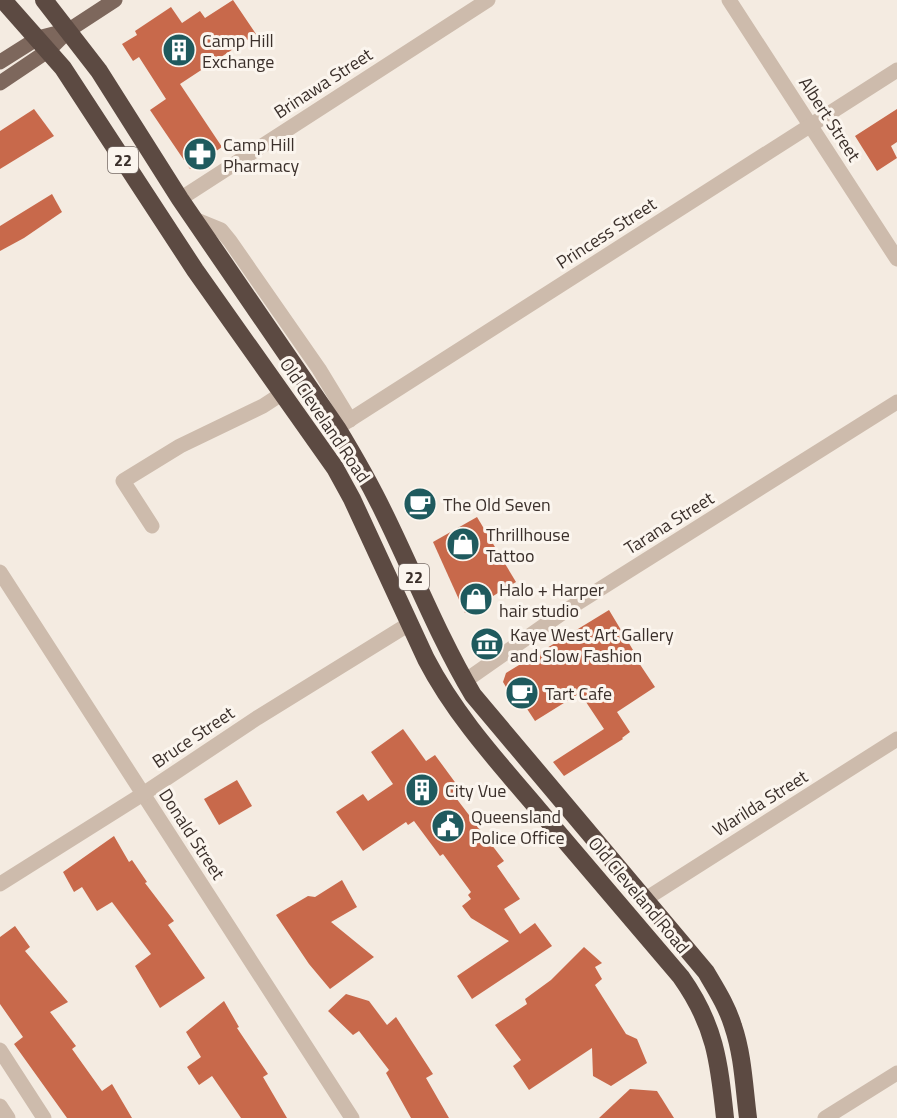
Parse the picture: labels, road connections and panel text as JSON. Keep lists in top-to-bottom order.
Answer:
{
  "streets": {
    "highway": ["22", "Old Cleveland Road"],
    "street": [
      "Brinawa Street",
      "Albert Street",
      "Princess Street",
      "Tarana Street",
      "Bruce Street",
      "Warilda Street",
      "Donald Street"
    ]
  },
  "crossings": [
    ["Brinawa Street", "Old Cleveland Road"],
    ["Albert Street", "Princess Street"],
    ["Princess Street", "Old Cleveland Road"],
    ["Old Cleveland Road", "Tarana Street"],
    ["Old Cleveland Road", "Bruce Street"],
    ["Old Cleveland Road", "Warilda Street"],
    ["Bruce Street", "Donald Street"]
  ],
  "places": {
    "building": ["Camp Hill Exchange", "City Vue"],
    "pharmacy": ["Camp Hill Pharmacy"],
    "cafe": ["The Old Seven", "Tart Cafe"],
    "shop": ["Thrillhouse Tattoo", "Halo + Harper hair studio"],
    "museum": ["Kaye West Art Gallery and Slow Fashion"],
    "public building": ["Queensland Police Office"]
  }
}
